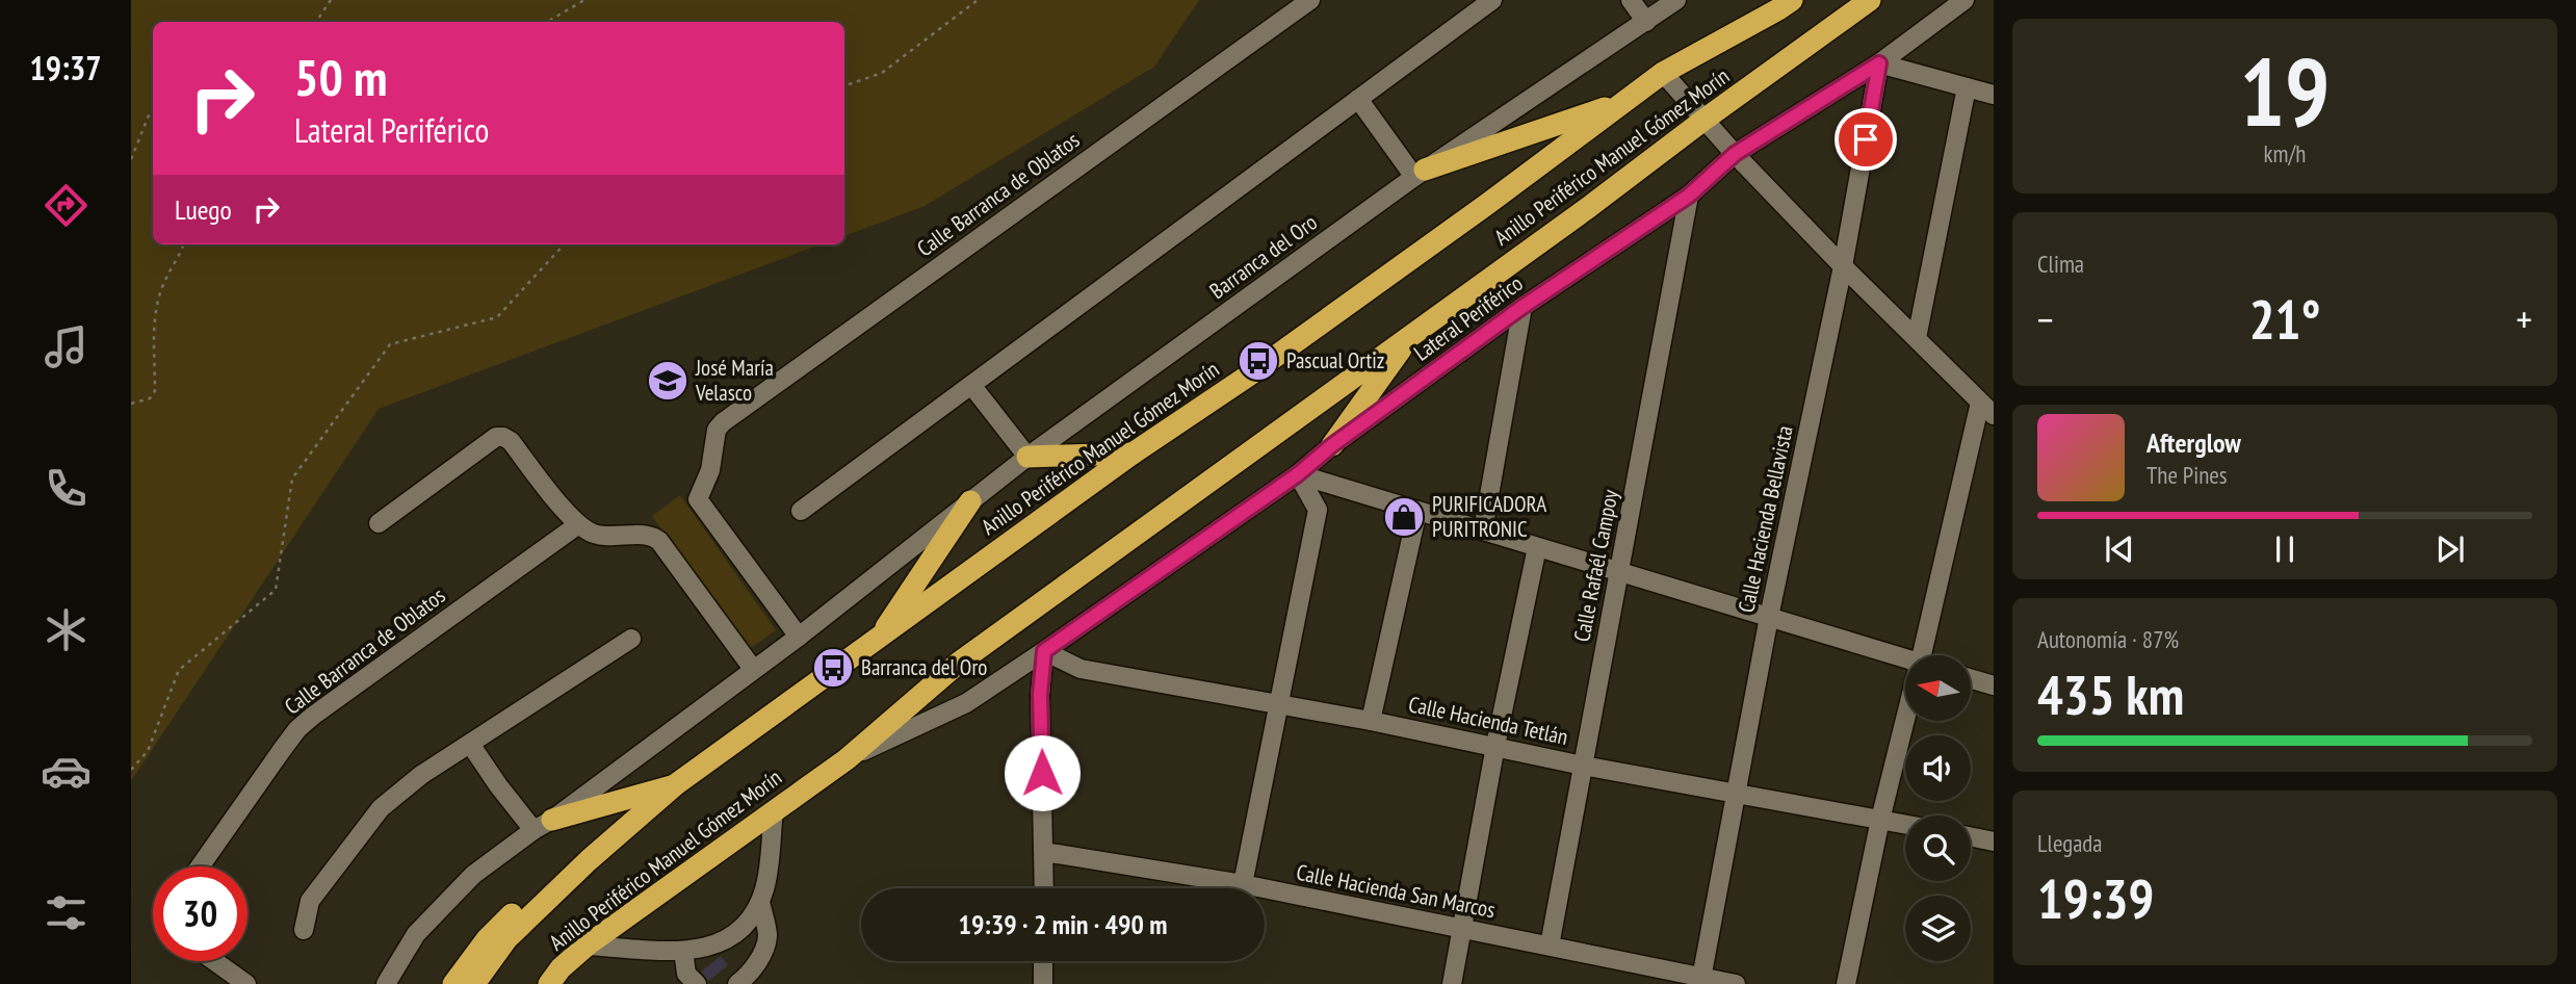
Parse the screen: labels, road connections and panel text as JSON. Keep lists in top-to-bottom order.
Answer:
{
  "streets": {
    "highway": ["Anillo Periférico Manuel Gómez Morín"],
    "street": [
      "Calle Barranca de Oblatos",
      "Barranca del Oro",
      "Lateral Periférico",
      "Calle Hacienda Bellavista",
      "Calle Rafaél Campoy",
      "Calle Hacienda Tetlán",
      "Calle Hacienda San Marcos"
    ]
  },
  "crossings": [
    ["Anillo Periférico Manuel Gómez Morín", "Lateral Periférico"],
    ["Calle Barranca de Oblatos", "Barranca del Oro"],
    ["Lateral Periférico", "Calle Hacienda Bellavista"],
    ["Lateral Periférico", "Calle Rafaél Campoy"],
    ["Lateral Periférico", "Calle Hacienda Tetlán"],
    ["Calle Hacienda Bellavista", "Calle Hacienda Tetlán"],
    ["Calle Hacienda Bellavista", "Calle Hacienda San Marcos"],
    ["Calle Rafaél Campoy", "Calle Hacienda Tetlán"],
    ["Calle Rafaél Campoy", "Calle Hacienda San Marcos"]
  ],
  "places": {
    "bus stop": ["Pascual Ortiz", "Barranca del Oro"],
    "school or university": ["José María Velasco"],
    "shop": ["PURIFICADORA PURITRONIC"]
  },
  "north": "left",
  "page": {
    "tabs": "19:37",
    "tile": [
      ["19", "km/h"],
      "Clima",
      ["Autonomía · 87%", "435 km"],
      ["Llegada", "19:39"]
    ],
    "turn": ["50 m", "Lateral Periférico"],
    "then": "Luego",
    "heat": ["−", "21°", "+"],
    "song": ["Afterglow", "The Pines"],
    "limit": "30",
    "trip": "19:39 · 2 min · 490 m"
  }
}
